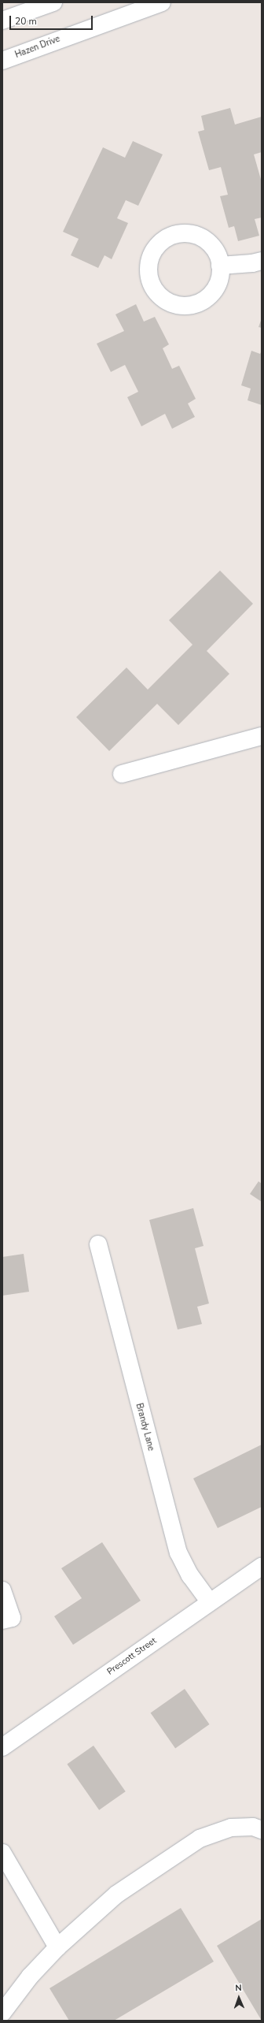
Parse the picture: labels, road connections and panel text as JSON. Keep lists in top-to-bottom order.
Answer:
{
  "streets": {
    "street": ["Hazen Drive", "Brandy Lane", "Prescott Street"]
  },
  "crossings": [
    ["Brandy Lane", "Prescott Street"]
  ],
  "scale_bar": "20 m",
  "north": "top"
}
